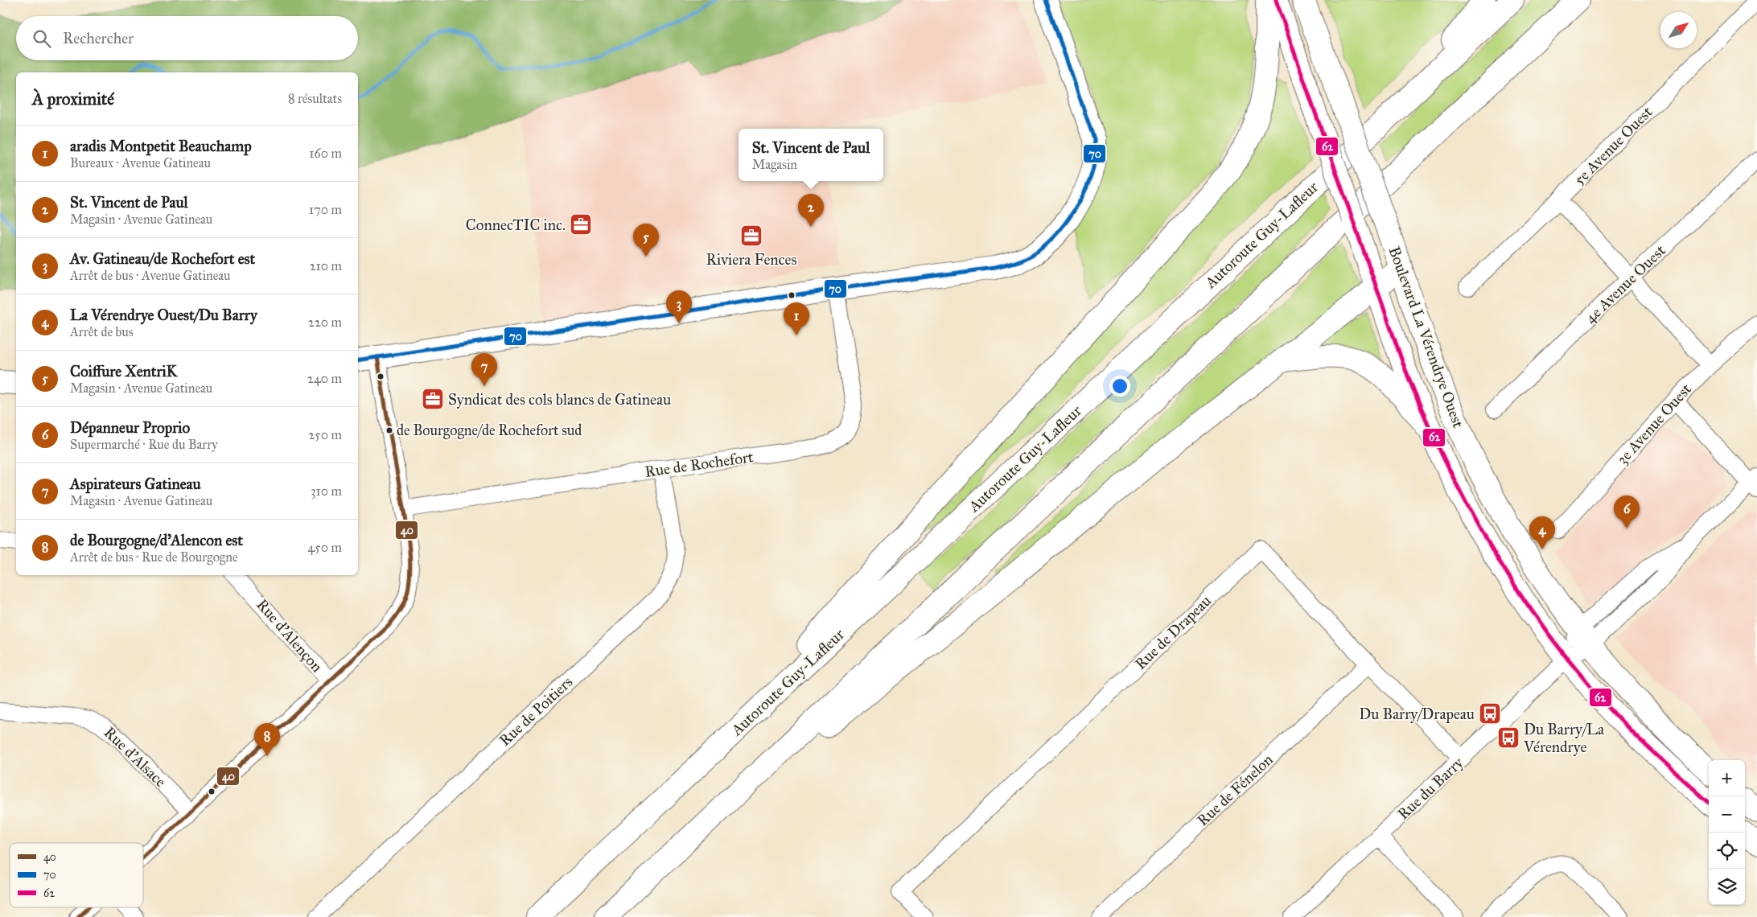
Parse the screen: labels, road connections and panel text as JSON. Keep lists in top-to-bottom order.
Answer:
{
  "streets": {
    "main road": ["Autoroute Guy-Lafleur", "Boulevard La Vérendrye Ouest"],
    "street": [
      "5e Avenue Ouest",
      "4e Avenue Ouest",
      "3e Avenue Ouest",
      "Rue de Rochefort",
      "Rue de Drapeau",
      "Rue d'Alençon",
      "Rue de Poitiers",
      "Rue d'Alsace",
      "Rue du Barry",
      "Rue de Fénelon"
    ]
  },
  "crossings": [
    ["Boulevard La Vérendrye Ouest", "Rue du Barry"],
    ["Rue de Rochefort", "Rue de Poitiers"],
    ["Rue de Drapeau", "Rue du Barry"],
    ["Rue de Drapeau", "Rue de Fénelon"]
  ],
  "places": {
    "office": ["ConnecTIC inc.", "Riviera Fences", "Syndicat des cols blancs de Gatineau"],
    "other": ["de Bourgogne/de Rochefort sud"],
    "bus stop": ["Du Barry/Drapeau", "Du Barry/La Vérendrye"]
  },
  "lines": ["transit line 70", "transit line 62", "transit line 40"],
  "legend": ["40", "70", "62"],
  "north": "top right",
  "page": {
    "search": "Rechercher",
    "heading": ["À proximité", "8 résultats"],
    "list": [
      {
        "mark": "1",
        "name": "aradis Montpetit Beauchamp",
        "note": "Bureaux · Avenue Gatineau",
        "value": "160 m"
      },
      {
        "mark": "2",
        "name": "St. Vincent de Paul",
        "note": "Magasin · Avenue Gatineau",
        "value": "170 m"
      },
      {
        "mark": "3",
        "name": "Av. Gatineau/de Rochefort est",
        "note": "Arrêt de bus · Avenue Gatineau",
        "value": "210 m"
      },
      {
        "mark": "4",
        "name": "La Vérendrye Ouest/Du Barry",
        "note": "Arrêt de bus",
        "value": "220 m"
      },
      {
        "mark": "5",
        "name": "Coiffure XentriK",
        "note": "Magasin · Avenue Gatineau",
        "value": "240 m"
      },
      {
        "mark": "6",
        "name": "Dépanneur Proprio",
        "note": "Supermarché · Rue du Barry",
        "value": "250 m"
      },
      {
        "mark": "7",
        "name": "Aspirateurs Gatineau",
        "note": "Magasin · Avenue Gatineau",
        "value": "310 m"
      },
      {
        "mark": "8",
        "name": "de Bourgogne/d'Alencon est",
        "note": "Arrêt de bus · Rue de Bourgogne",
        "value": "450 m"
      }
    ],
    "popup": ["St. Vincent de Paul", "Magasin"],
    "pins": [
      "2",
      "5",
      "3",
      "1",
      "7",
      "6",
      "4",
      "8"
    ],
    "map_buttons": ["+", "−"]
  }
}
